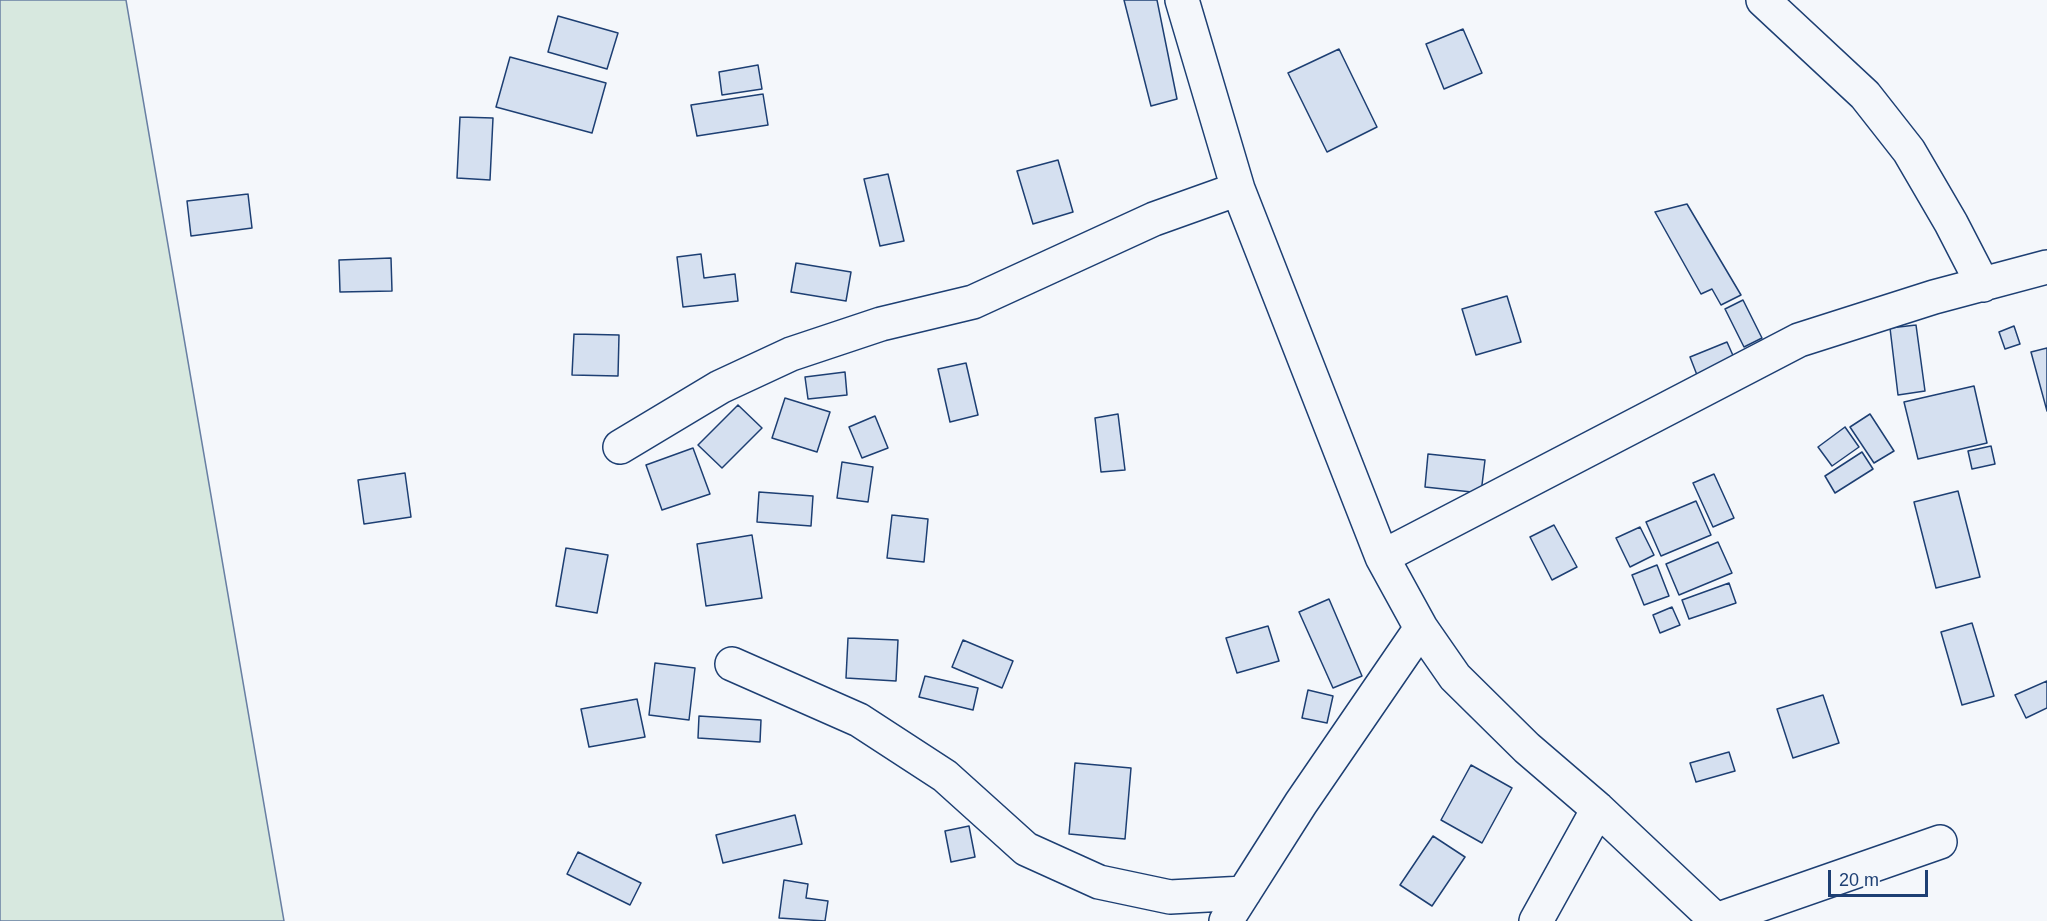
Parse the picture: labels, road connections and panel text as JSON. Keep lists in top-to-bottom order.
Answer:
{
  "scale_bar": "20 m"
}
